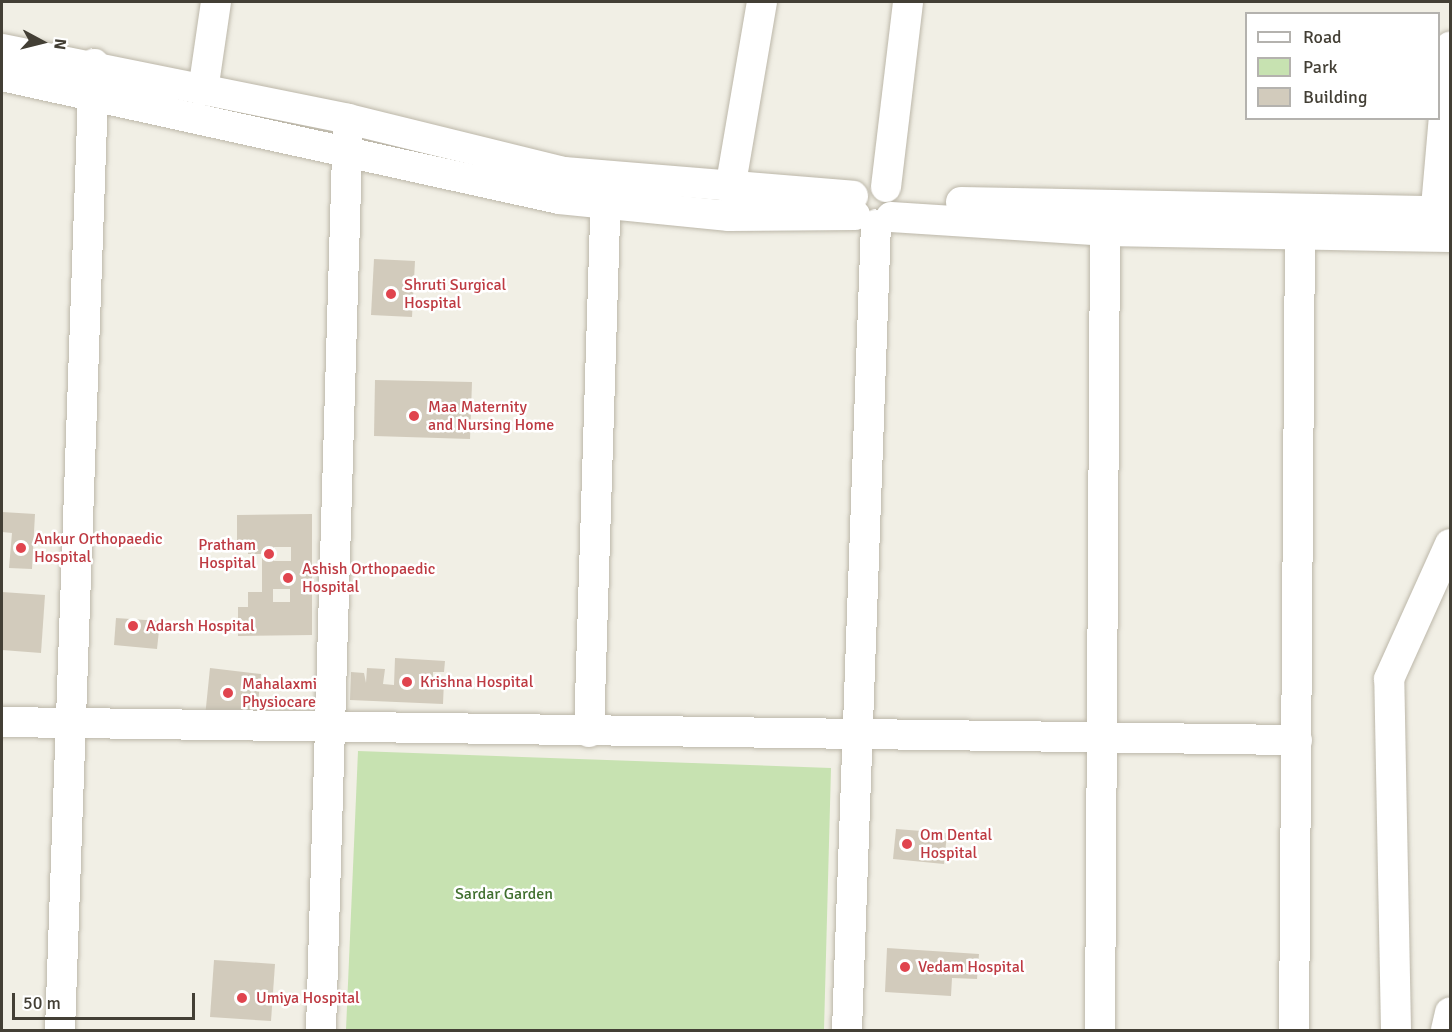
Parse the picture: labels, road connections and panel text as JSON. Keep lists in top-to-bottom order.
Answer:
{
  "parks": ["Sardar Garden"],
  "places": [
    "Shruti Surgical Hospital",
    "Maa Maternity and Nursing Home",
    "Ankur Orthopaedic Hospital",
    "Pratham Hospital",
    "Ashish Orthopaedic Hospital",
    "Adarsh Hospital",
    "Krishna Hospital",
    "Mahalaxmi Physiocare",
    "Om Dental Hospital",
    "Vedam Hospital",
    "Umiya Hospital"
  ],
  "legend": ["Road", "Park", "Building"],
  "scale_bar": "50 m",
  "north": "right"
}
